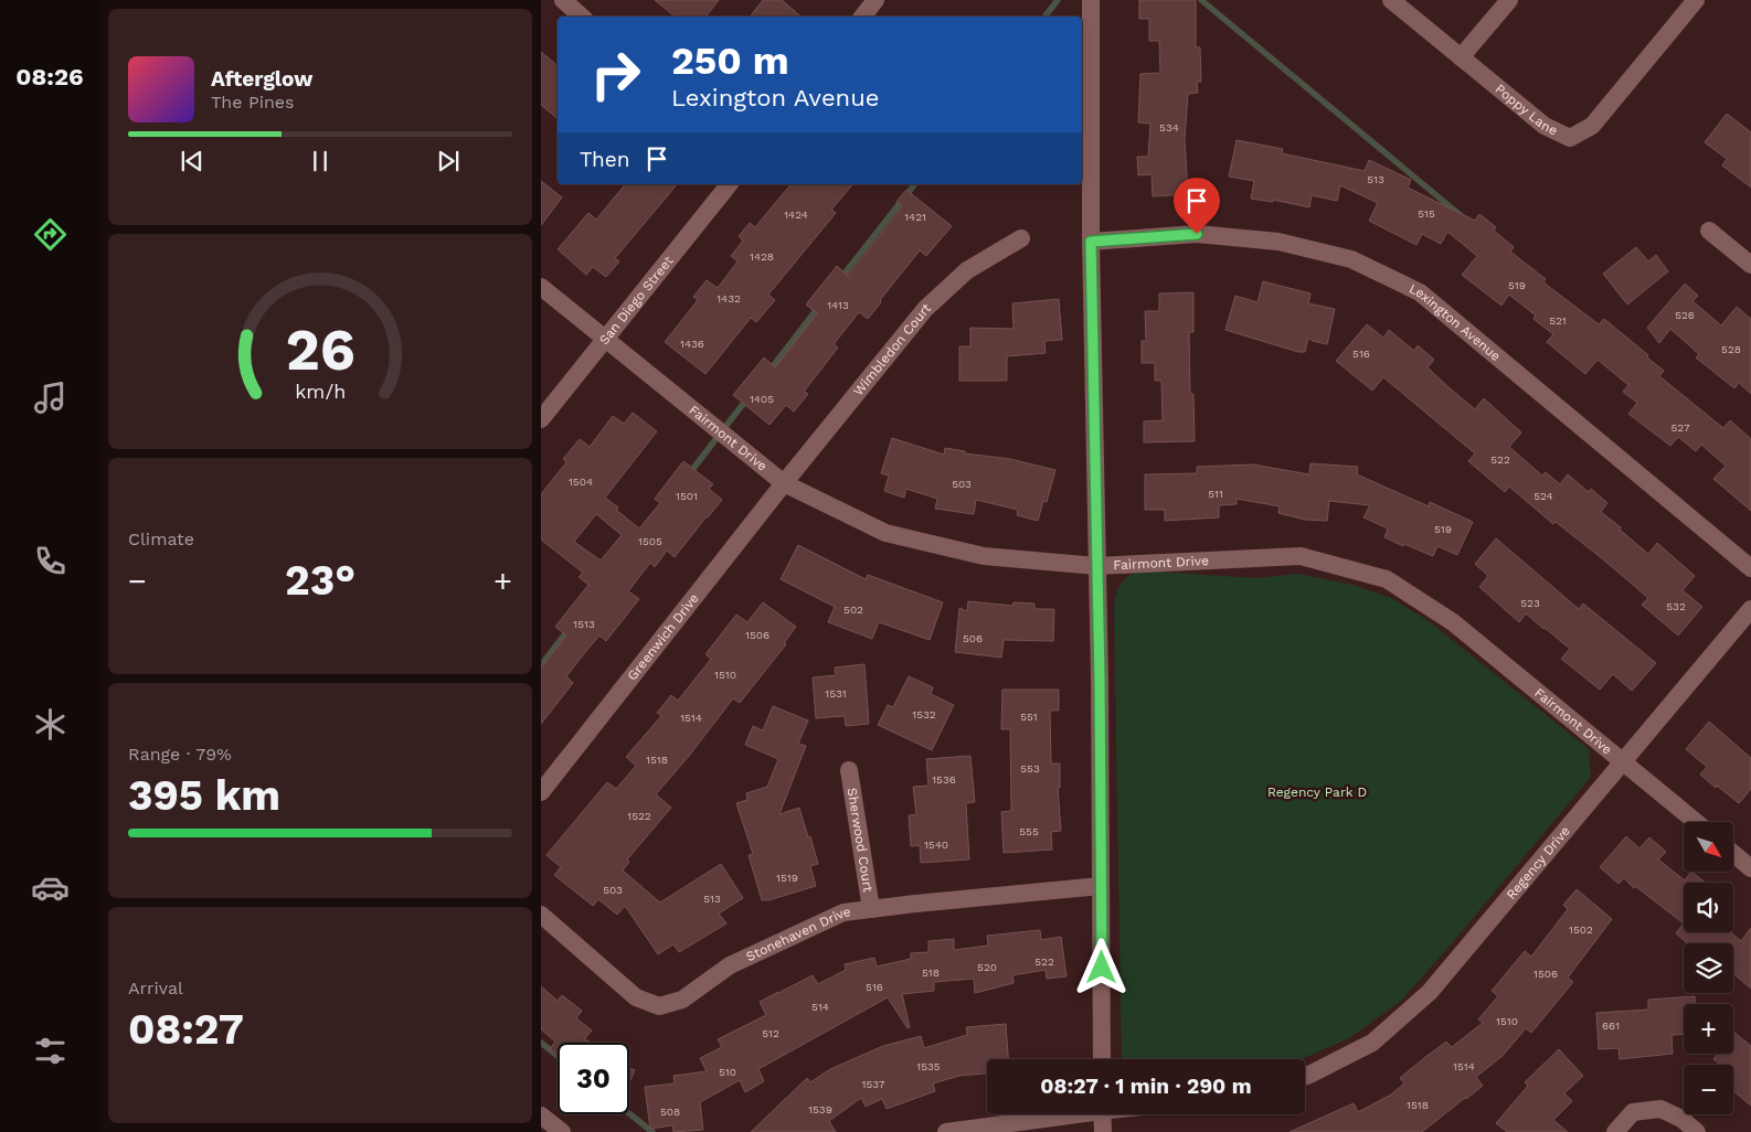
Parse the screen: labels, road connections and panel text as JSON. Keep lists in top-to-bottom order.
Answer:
{
  "streets": {
    "street": [
      "Poppy Lane",
      "San Diego Street",
      "Lexington Avenue",
      "Wimbledon Court",
      "Fairmont Drive",
      "Greenwich Drive",
      "Sherwood Court",
      "Regency Drive",
      "Stonehaven Drive"
    ]
  },
  "crossings": [
    ["San Diego Street", "Fairmont Drive"],
    ["Wimbledon Court", "Fairmont Drive"],
    ["Wimbledon Court", "Greenwich Drive"],
    ["Fairmont Drive", "Greenwich Drive"],
    ["Fairmont Drive", "Regency Drive"],
    ["Sherwood Court", "Stonehaven Drive"]
  ],
  "parks": ["Regency Park D"],
  "house_numbers": [
    "534",
    "513",
    "515",
    "1424",
    "1421",
    "1428",
    "519",
    "1432",
    "1413",
    "526",
    "521",
    "1436",
    "528",
    "516",
    "1405",
    "527",
    "522",
    "1504",
    "503",
    "511",
    "1501",
    "524",
    "519",
    "1505",
    "523",
    "532",
    "502",
    "1513",
    "1506",
    "506",
    "1510",
    "1531",
    "1532",
    "551",
    "1514",
    "1518",
    "553",
    "1536",
    "1522",
    "555",
    "1540",
    "1519",
    "503",
    "513",
    "1502",
    "522",
    "520",
    "518",
    "1506",
    "516",
    "514",
    "1510",
    "661",
    "512",
    "1535",
    "1514",
    "510",
    "1537",
    "1518",
    "1539",
    "508"
  ],
  "north": "bottom right",
  "page": {
    "tabs": "08:26",
    "turn": ["250 m", "Lexington Avenue"],
    "song": ["Afterglow", "The Pines"],
    "then": "Then",
    "tile": [
      "Climate",
      ["Range · 79%", "395 km"],
      ["Arrival", "08:27"]
    ],
    "heat": ["−", "23°", "+"],
    "map_buttons": ["+", "−"],
    "limit": "30",
    "trip": "08:27 · 1 min · 290 m",
    "gauge": ["26", "km/h"]
  }
}
